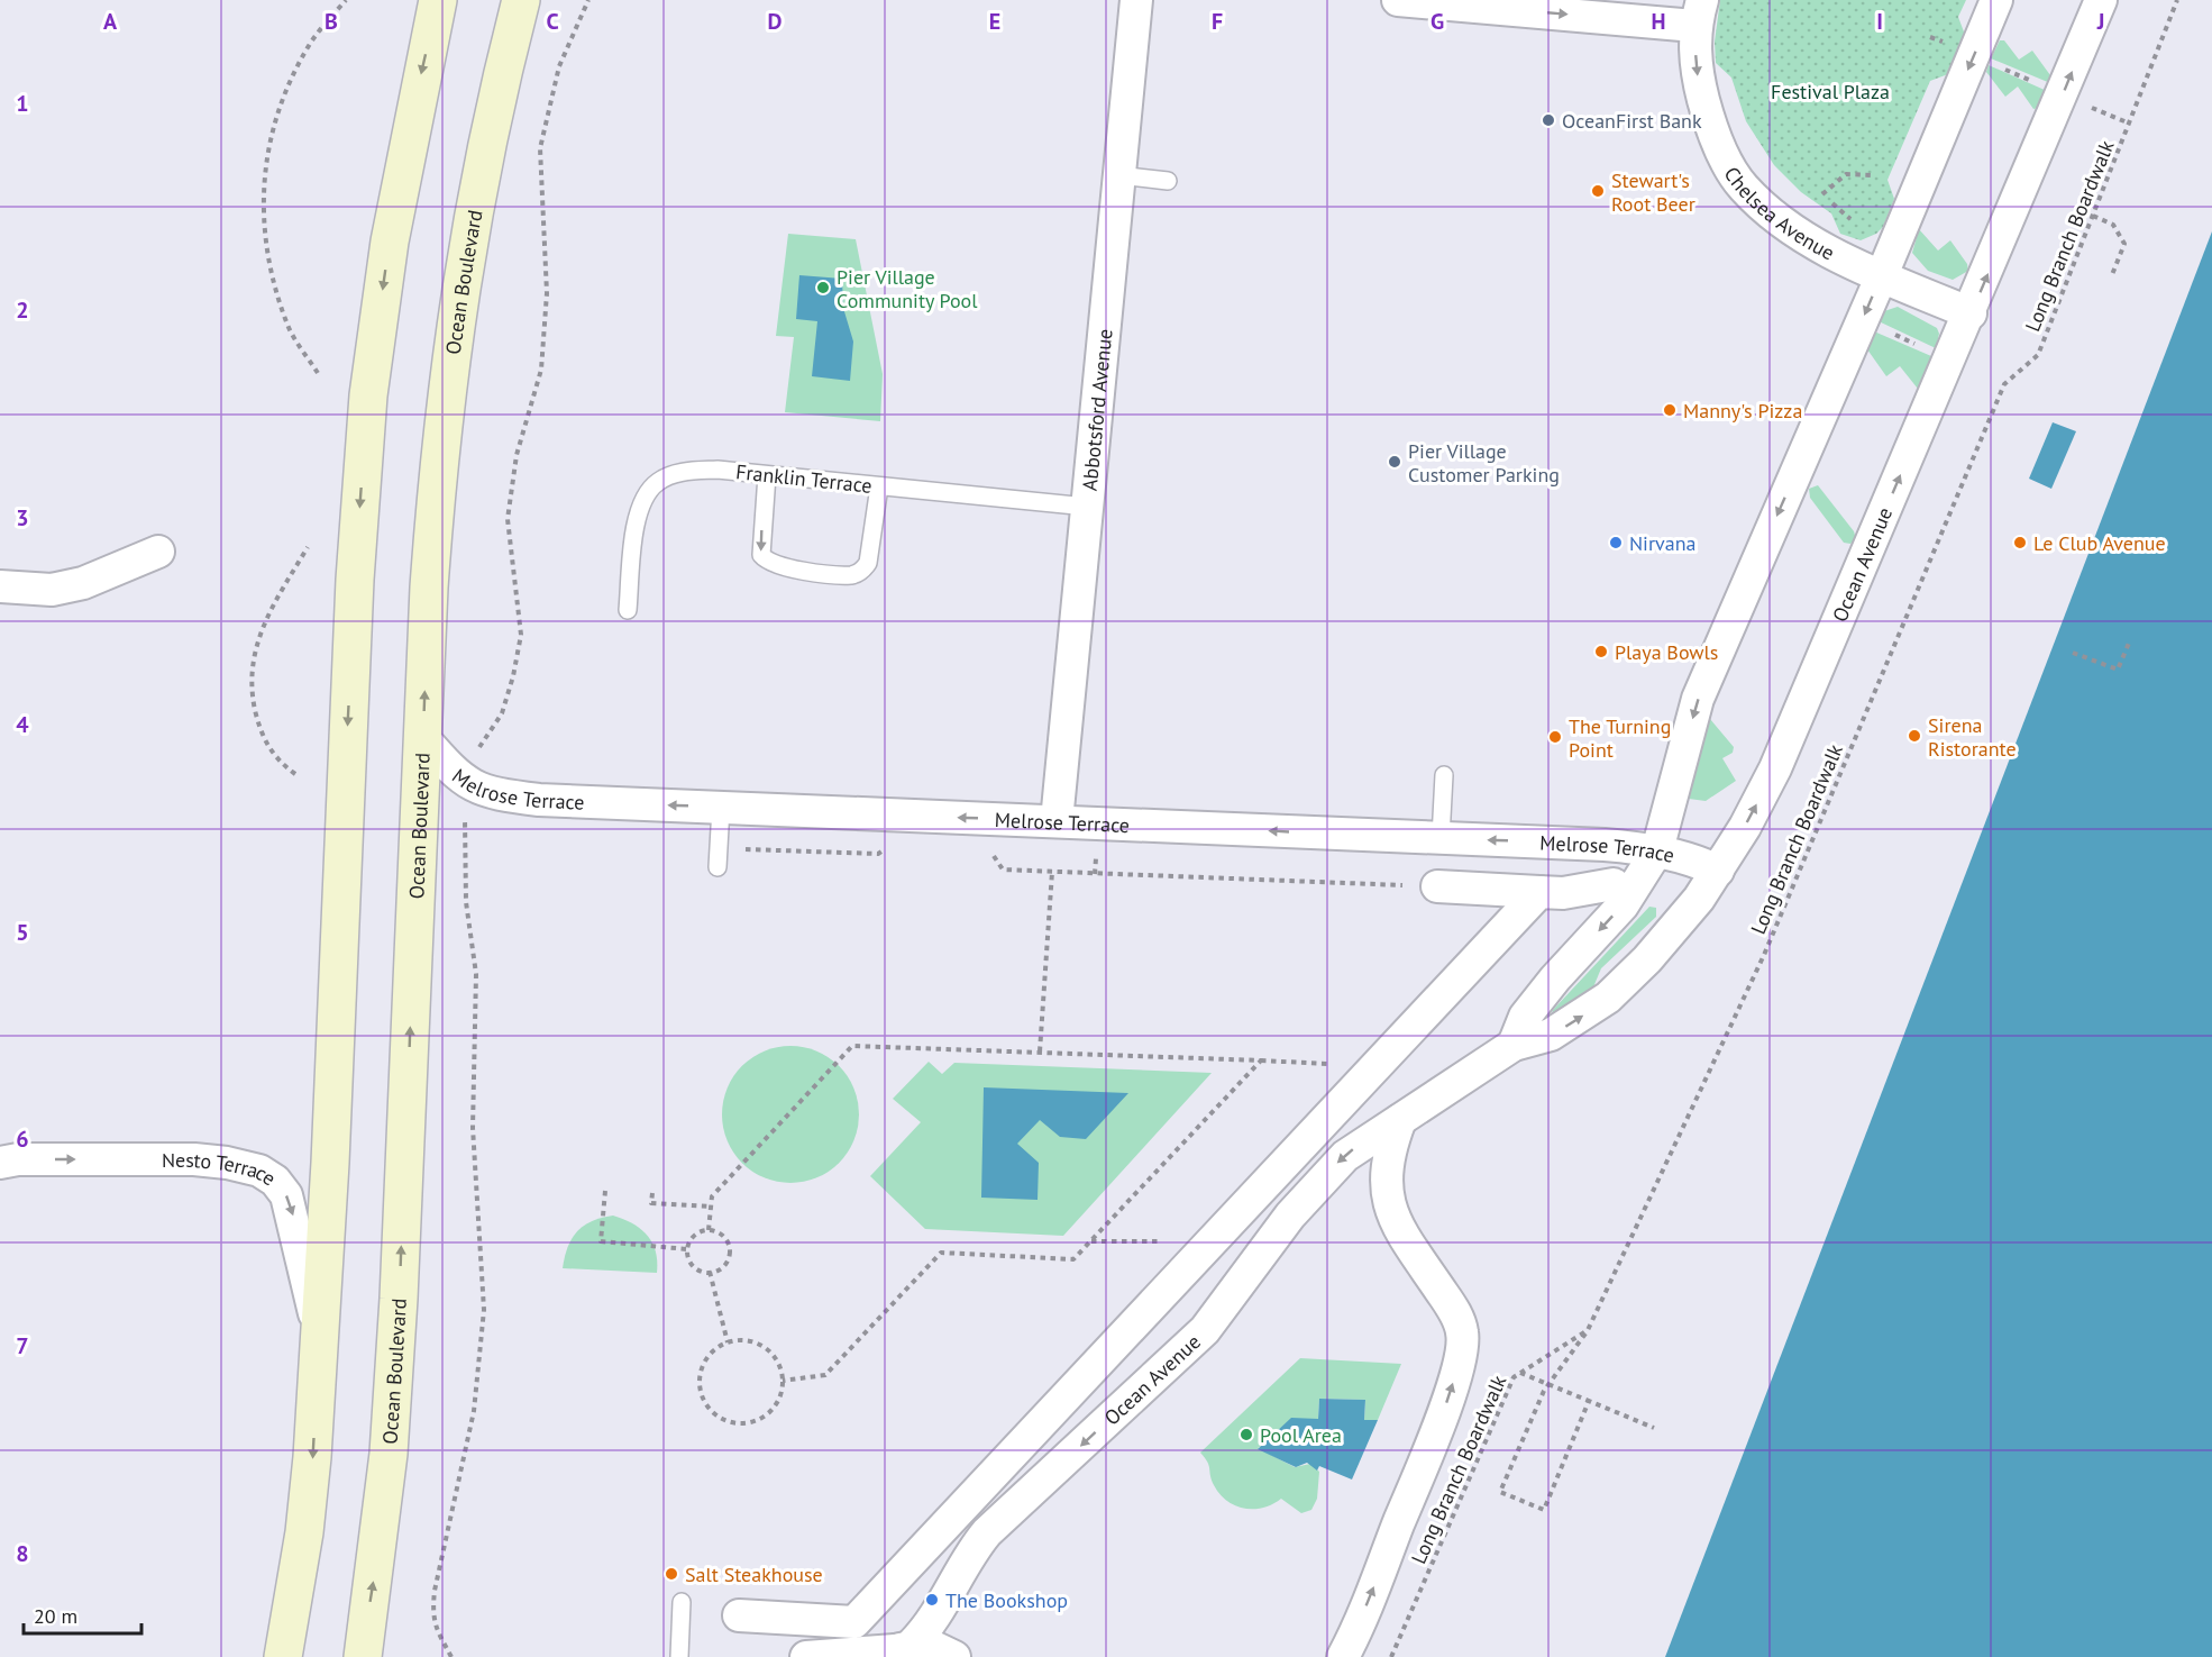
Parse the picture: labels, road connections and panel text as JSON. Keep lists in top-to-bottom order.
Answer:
{
  "streets": {
    "main road": ["Ocean Boulevard"],
    "street": [
      "Chelsea Avenue",
      "Abbotsford Avenue",
      "Ocean Avenue",
      "Melrose Terrace",
      "Nesto Terrace"
    ],
    "lane": ["Franklin Terrace"],
    "path": ["Long Branch Boardwalk"]
  },
  "crossings": [
    ["Chelsea Avenue", "Ocean Avenue"],
    ["Ocean Boulevard", "Melrose Terrace"],
    ["Abbotsford Avenue", "Franklin Terrace"],
    ["Abbotsford Avenue", "Melrose Terrace"],
    ["Ocean Avenue", "Melrose Terrace"]
  ],
  "one_way": ["Chelsea Avenue", "Melrose Terrace", "Nesto Terrace"],
  "parks": ["Festival Plaza"],
  "places": [
    "OceanFirst Bank",
    "Stewart's Root Beer",
    "Pier Village Community Pool",
    "Manny's Pizza",
    "Pier Village Customer Parking",
    "Nirvana",
    "Le Club Avenue",
    "Playa Bowls",
    "Sirena Ristorante",
    "The Turning Point",
    "Pool Area",
    "Salt Steakhouse",
    "The Bookshop"
  ],
  "scale_bar": "20 m",
  "grid": {
    "columns": [
      "A",
      "B",
      "C",
      "D",
      "E",
      "F",
      "G",
      "H",
      "I",
      "J"
    ],
    "rows": [
      "1",
      "2",
      "3",
      "4",
      "5",
      "6",
      "7",
      "8"
    ]
  }
}
